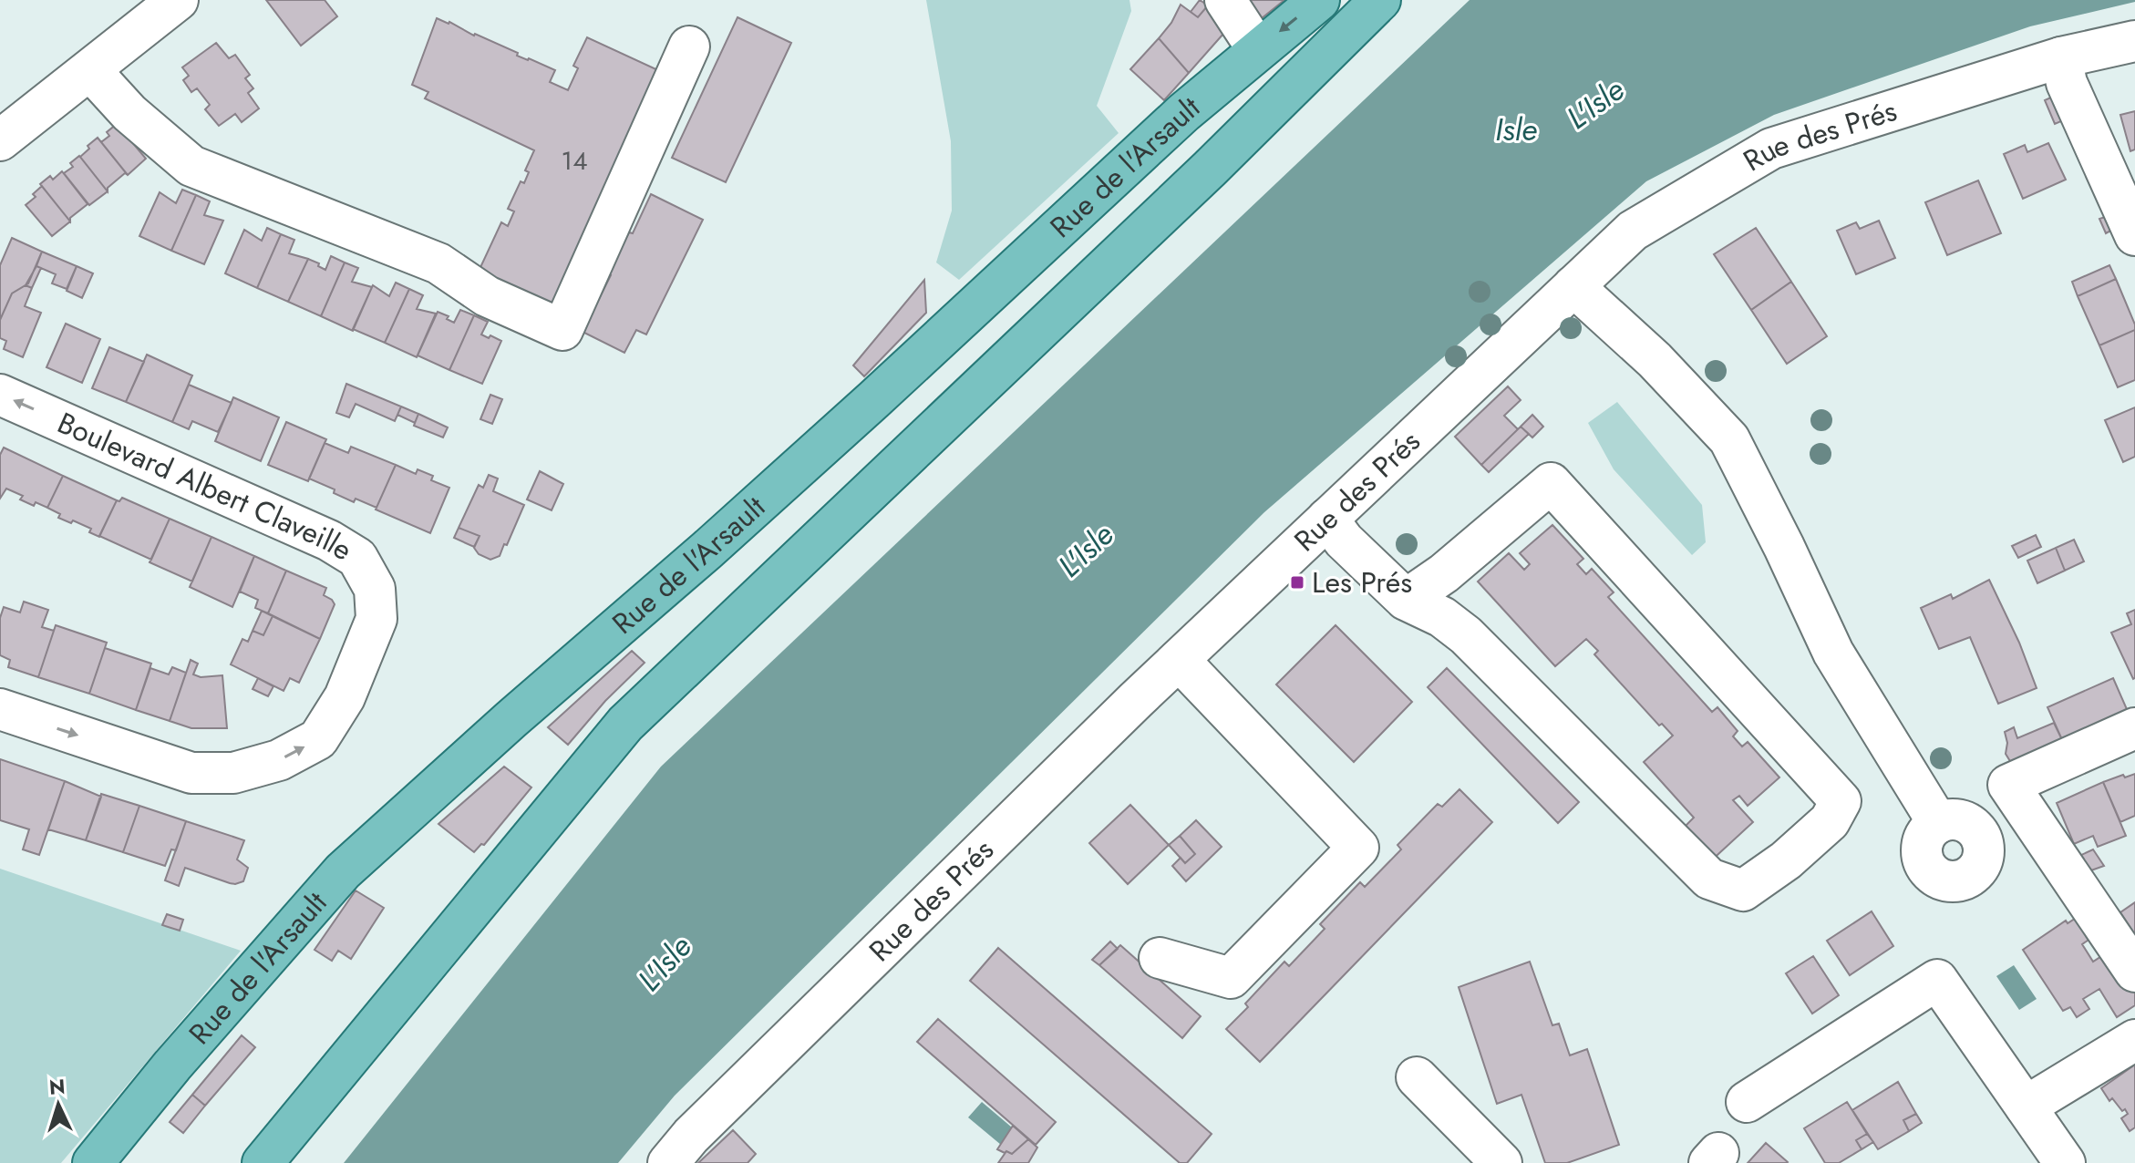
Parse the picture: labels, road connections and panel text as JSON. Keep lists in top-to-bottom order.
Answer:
{
  "streets": {
    "main road": ["Rue de l'Arsault"],
    "street": ["Rue des Prés", "Boulevard Albert Claveille"]
  },
  "water": ["L'Isle", "Isle"],
  "places": {
    "transit": ["Les Prés"]
  },
  "house_numbers": ["14"],
  "north": "top"
}
